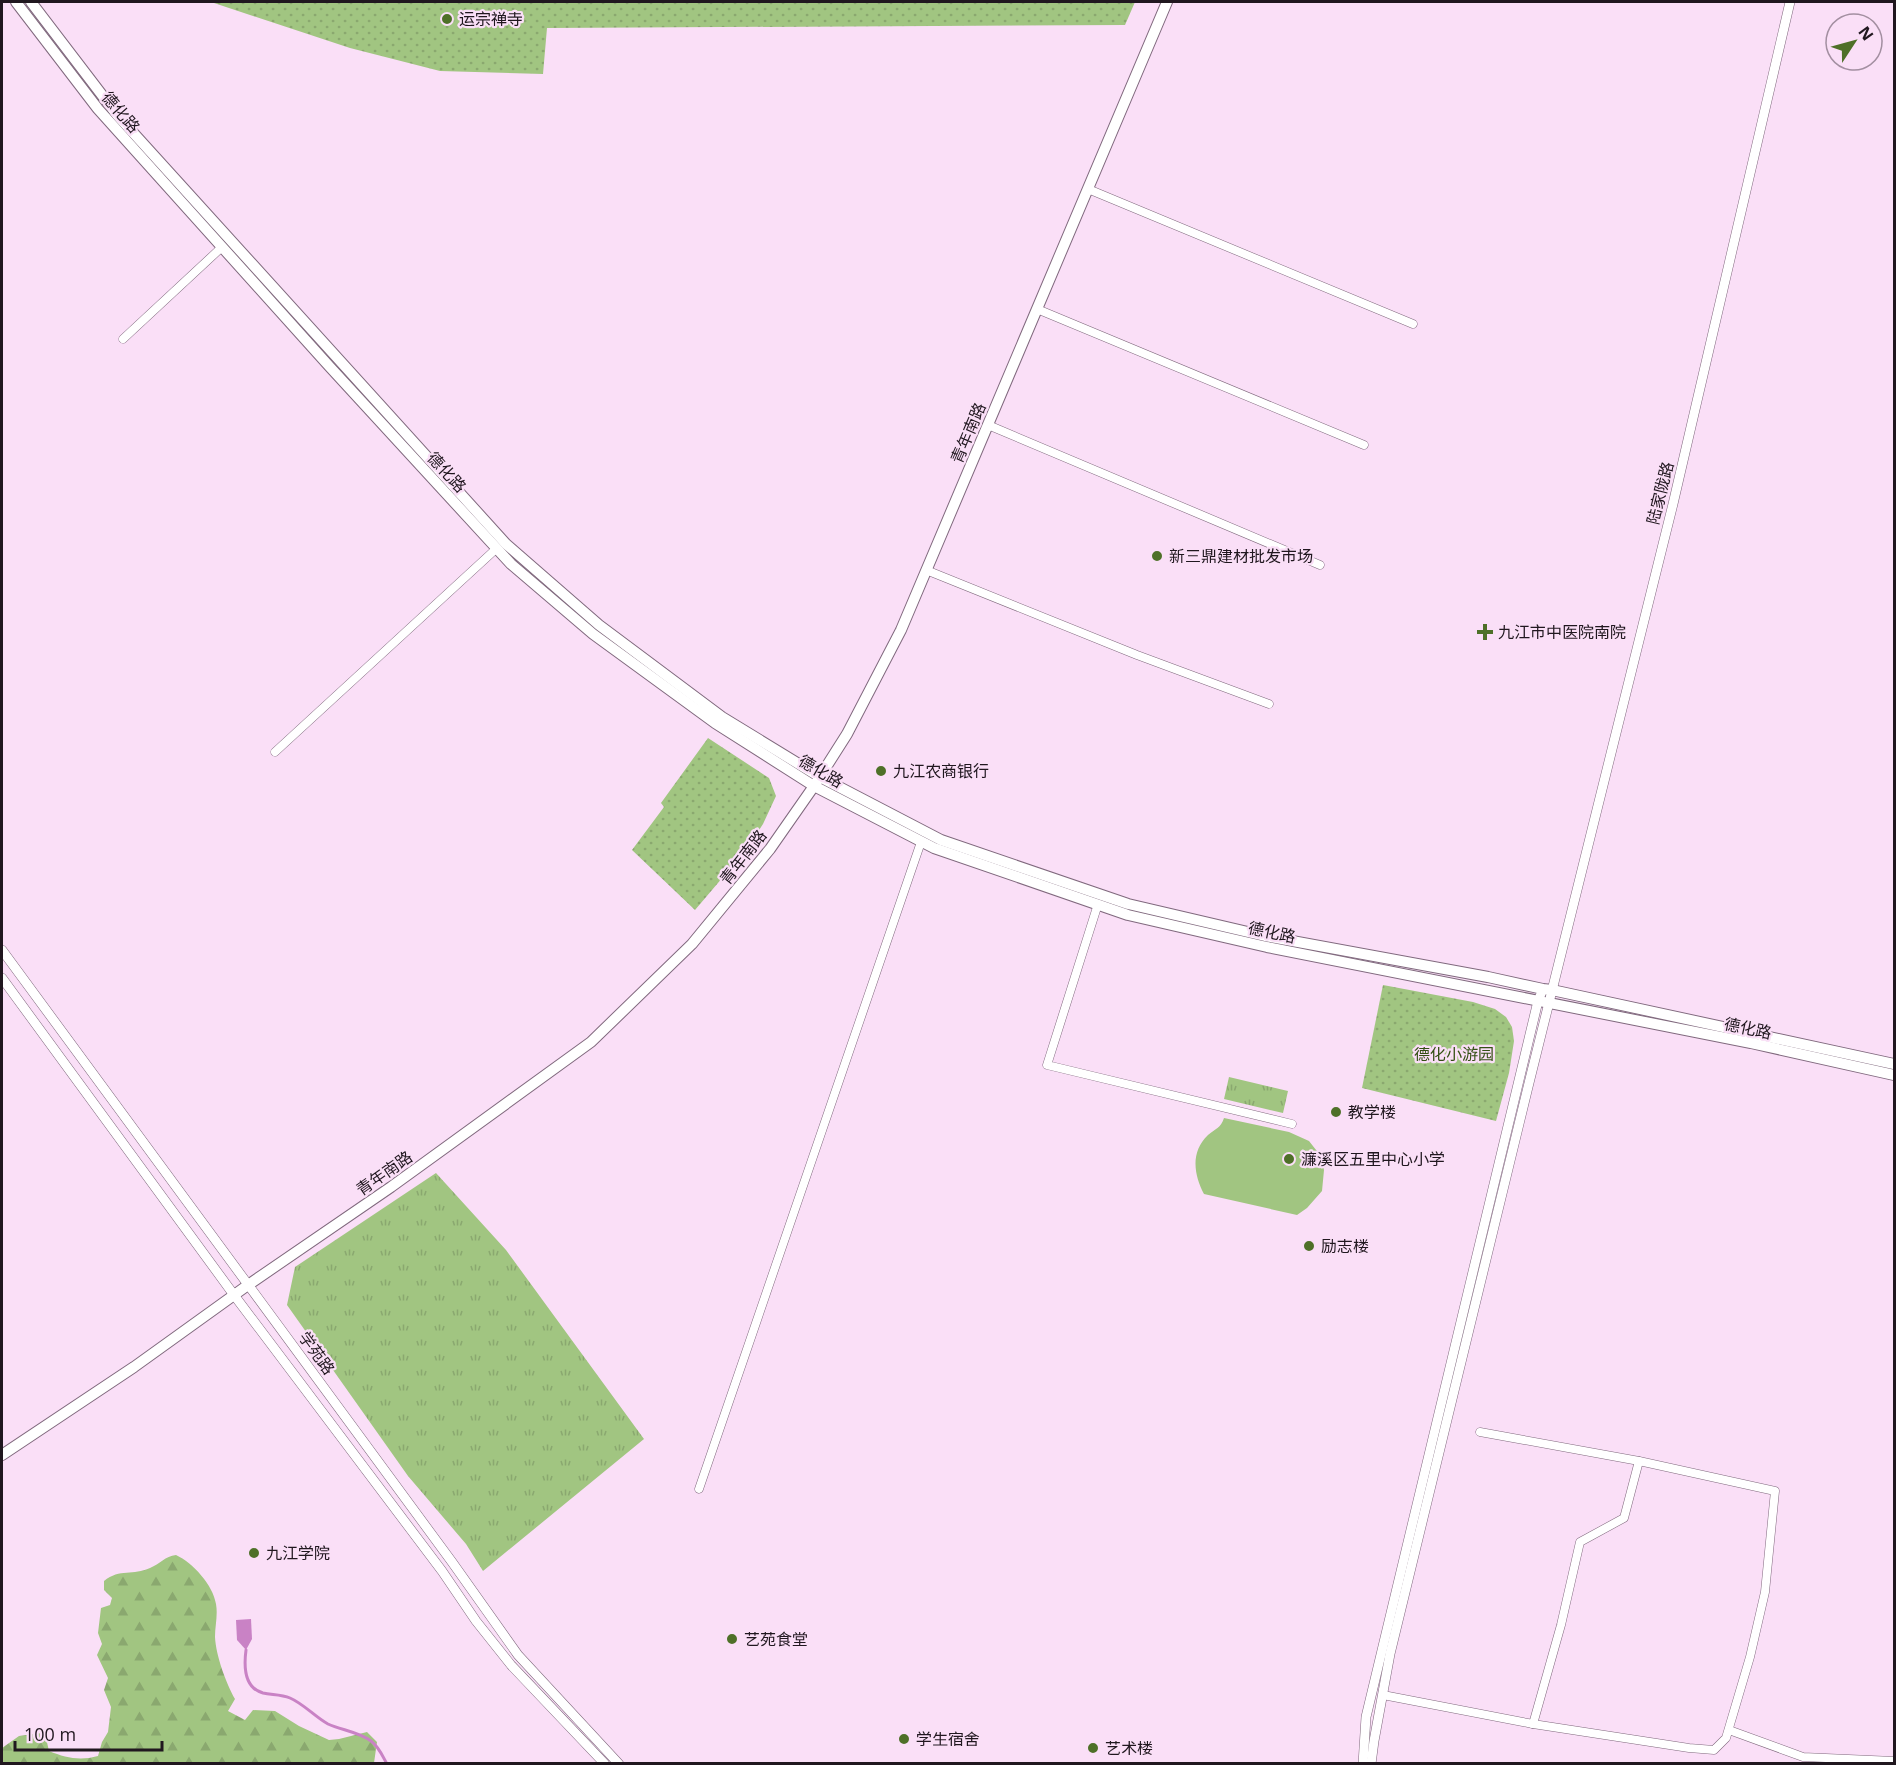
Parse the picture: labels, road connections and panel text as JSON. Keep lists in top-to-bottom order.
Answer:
{
  "streets": {
    "main road": ["德化路", "青年南路"],
    "street": ["陆家陇路", "学苑路"]
  },
  "crossings": [
    ["德化路", "青年南路"],
    ["德化路", "陆家陇路"],
    ["青年南路", "学苑路"]
  ],
  "parks": ["德化小游园"],
  "places": {
    "other": [
      "运宗禅寺",
      "新三鼎建材批发市场",
      "九江农商银行",
      "教学楼",
      "濂溪区五里中心小学",
      "励志楼",
      "九江学院",
      "艺苑食堂",
      "学生宿舍",
      "艺术楼"
    ],
    "health": ["九江市中医院南院"]
  },
  "scale_bar": "100 m",
  "north": "top right"
}
